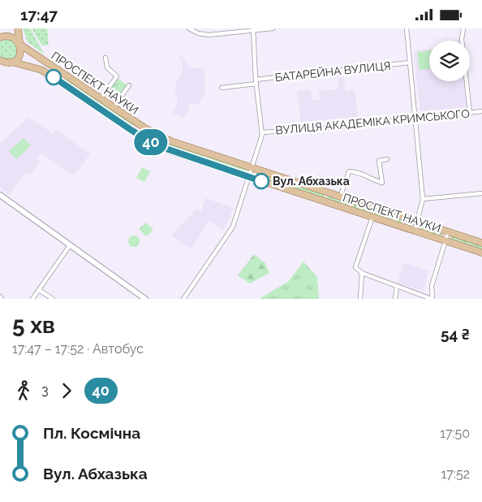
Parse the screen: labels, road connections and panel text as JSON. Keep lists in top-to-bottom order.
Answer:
{
  "streets": {
    "main road": ["ПРОСПЕКТ НАУКИ"],
    "street": ["БАТАРЕЙНА ВУЛИЦЯ", "ВУЛИЦЯ АКАДЕМІКА КРИМСЬКОГО"]
  },
  "places": ["Вул. Абхазька"],
  "lines": ["bus line 40"],
  "page": {
    "status": "17:47",
    "on_map": "40",
    "heading": ["5 хв", "17:47 – 17:52 · Автобус", "54 ₴"],
    "legs": ["3", "40"],
    "list": [
      {
        "name": "Пл. Космічна",
        "value": "17:50"
      },
      {
        "name": "Вул. Абхазька",
        "value": "17:52"
      }
    ]
  }
}
